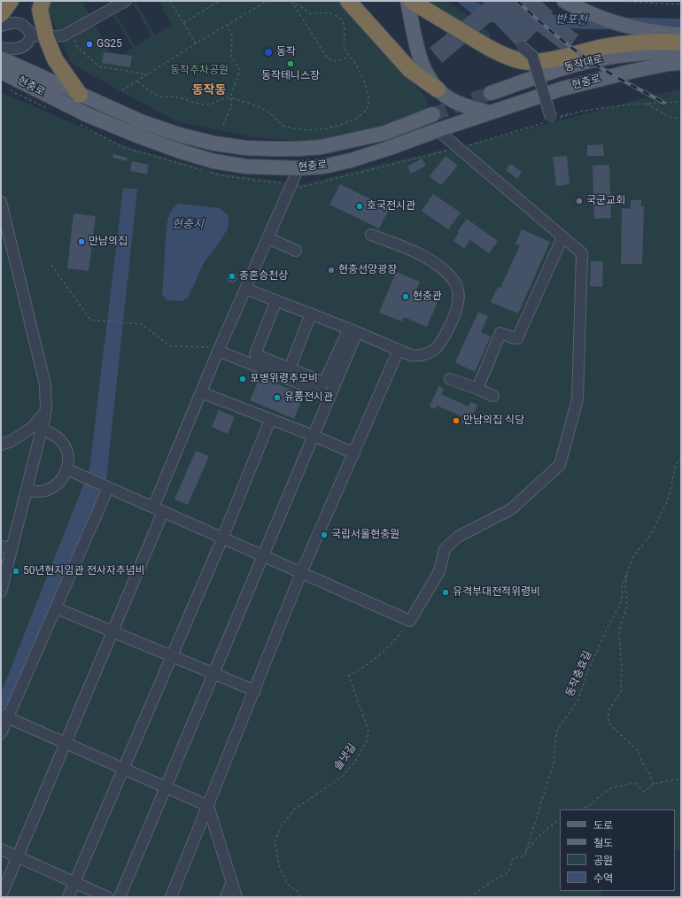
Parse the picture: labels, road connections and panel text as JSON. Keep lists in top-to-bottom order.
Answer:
{
  "streets": {
    "main road": ["동작대로", "현충로"],
    "path": ["동작충효길", "솔냇길"]
  },
  "districts": ["동작동"],
  "water": ["반포천", "현충지"],
  "parks": ["동작주차공원"],
  "places": [
    "GS25",
    "동작",
    "동작테니스장",
    "국군교회",
    "호국전시관",
    "만남의집",
    "현충선양광장",
    "충혼승천상",
    "현충관",
    "포병위령추모비",
    "유품전시관",
    "만남의집 식당",
    "국립서울현충원",
    "50년현지임관 전사자추념비",
    "유격부대전적위령비"
  ],
  "legend": [
    "도로",
    "철도",
    "공원",
    "수역"
  ]
}
